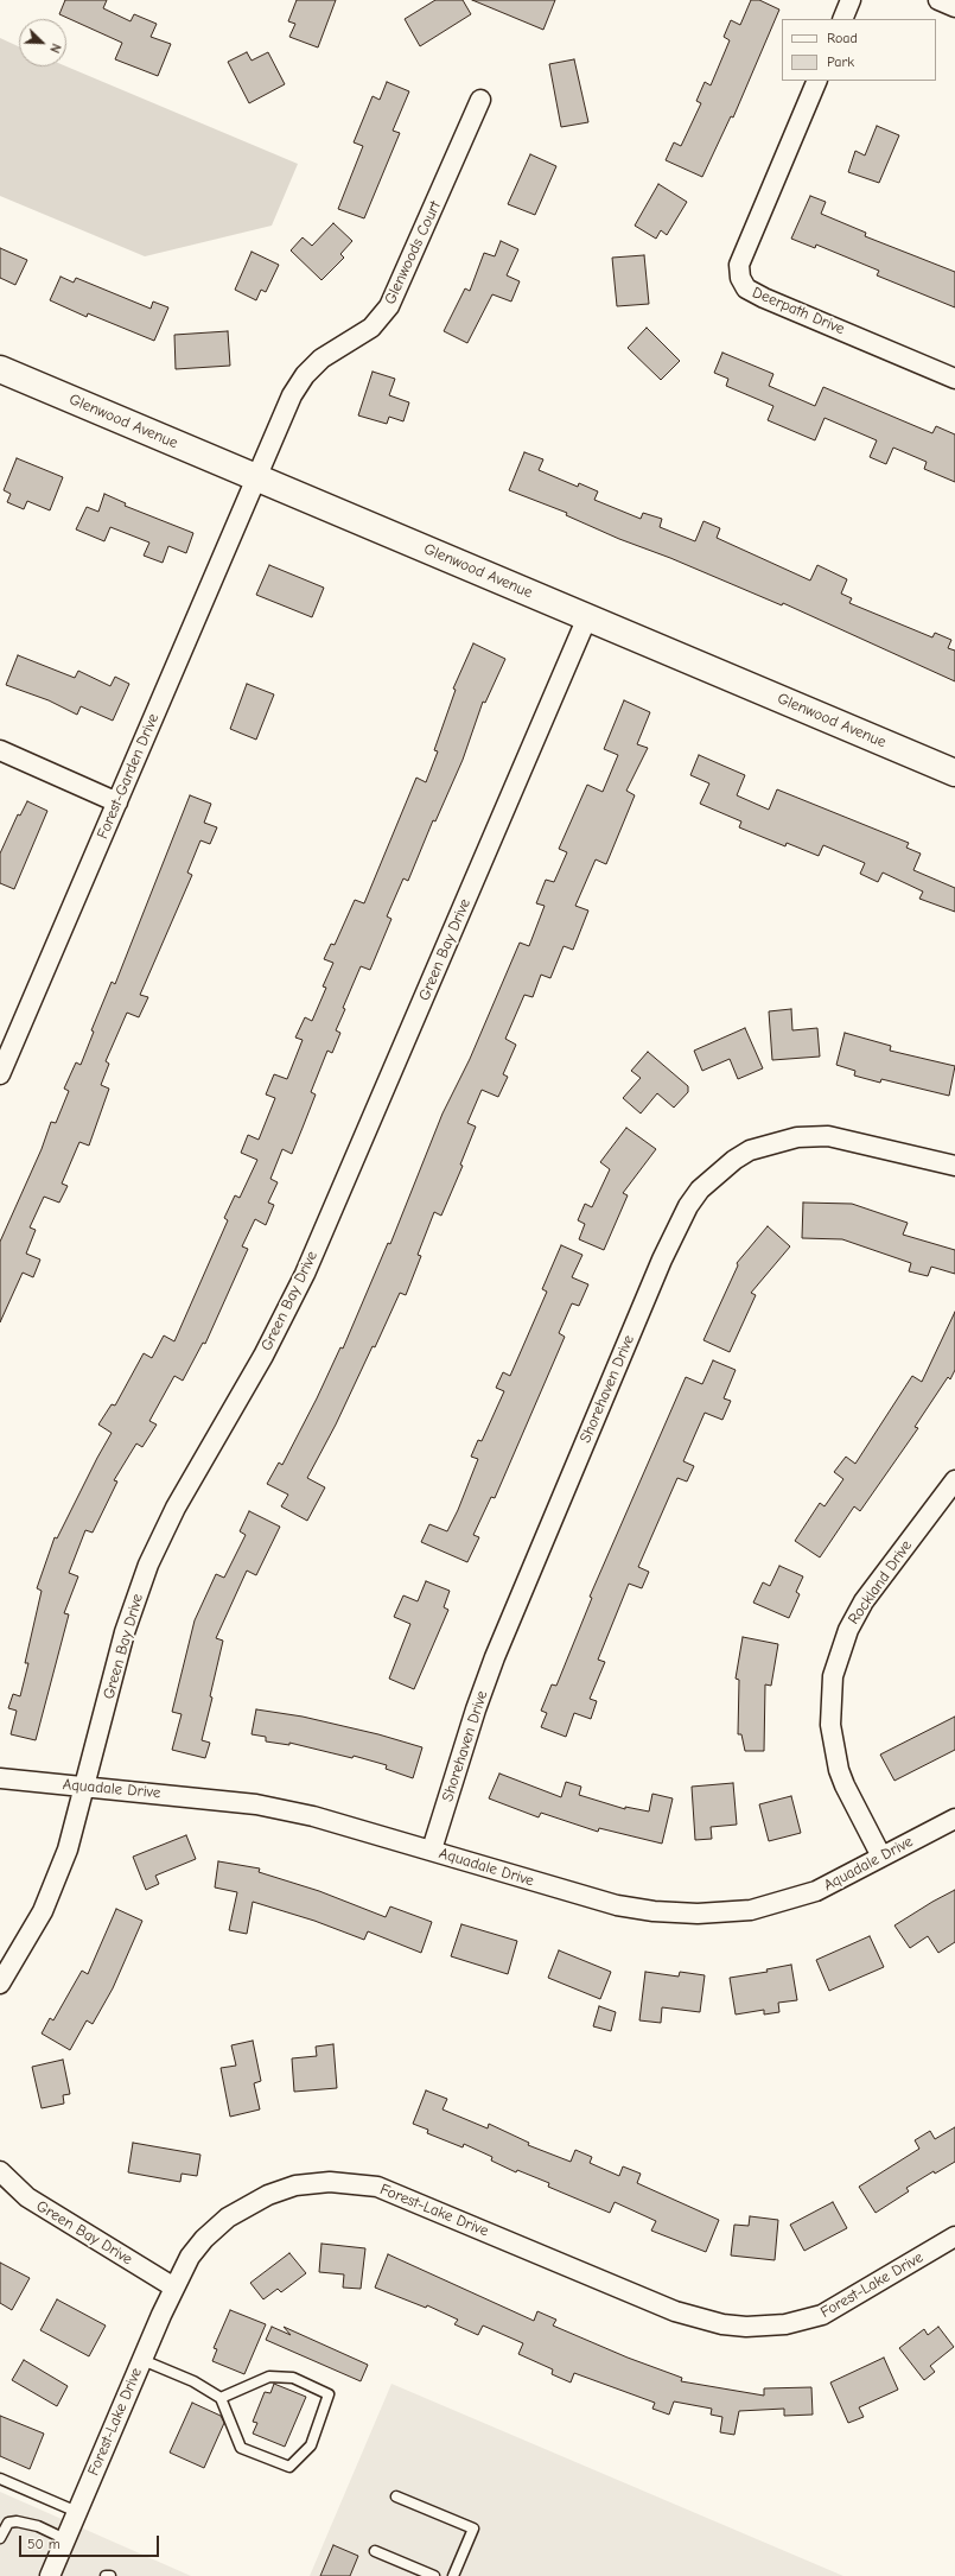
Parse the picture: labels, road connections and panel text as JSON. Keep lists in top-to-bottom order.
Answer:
{
  "streets": {
    "street": [
      "Glenwoods Court",
      "Deerpath Drive",
      "Glenwood Avenue",
      "Forest-Garden Drive",
      "Green Bay Drive",
      "Shorehaven Drive",
      "Rockland Drive",
      "Aquadale Drive",
      "Forest-Lake Drive"
    ]
  },
  "crossings": [
    ["Glenwoods Court", "Glenwood Avenue"],
    ["Glenwoods Court", "Forest-Garden Drive"],
    ["Glenwood Avenue", "Forest-Garden Drive"],
    ["Glenwood Avenue", "Green Bay Drive"],
    ["Green Bay Drive", "Aquadale Drive"],
    ["Green Bay Drive", "Forest-Lake Drive"],
    ["Shorehaven Drive", "Aquadale Drive"],
    ["Rockland Drive", "Aquadale Drive"]
  ],
  "legend": ["Road", "Park"],
  "scale_bar": "50 m",
  "north": "bottom right"
}
